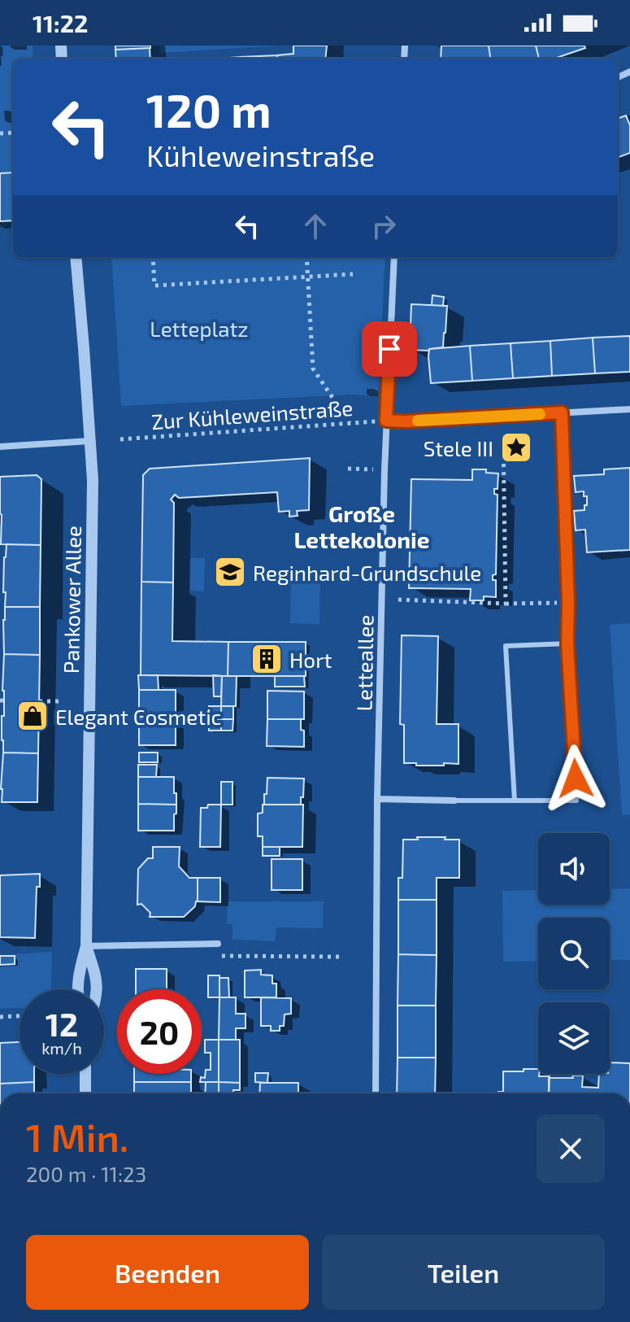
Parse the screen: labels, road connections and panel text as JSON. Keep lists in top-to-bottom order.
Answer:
{
  "streets": {
    "street": ["Pankower Allee", "Letteallee"],
    "path": ["Zur Kühleweinstraße"]
  },
  "crossings": [
    ["Zur Kühleweinstraße", "Letteallee"]
  ],
  "districts": ["Große Lettekolonie"],
  "parks": ["Letteplatz"],
  "places": {
    "place": ["Stele III"],
    "school or university": ["Reginhard-Grundschule"],
    "building": ["Hort"],
    "shop": ["Elegant Cosmetic"]
  },
  "page": {
    "status": "11:22",
    "turn": ["120 m", "Kühleweinstraße"],
    "speed": "12 km/h",
    "limit": "20",
    "heading": ["1 Min.", "200 m · 11:23"],
    "buttons": ["Beenden", "Teilen"]
  }
}
